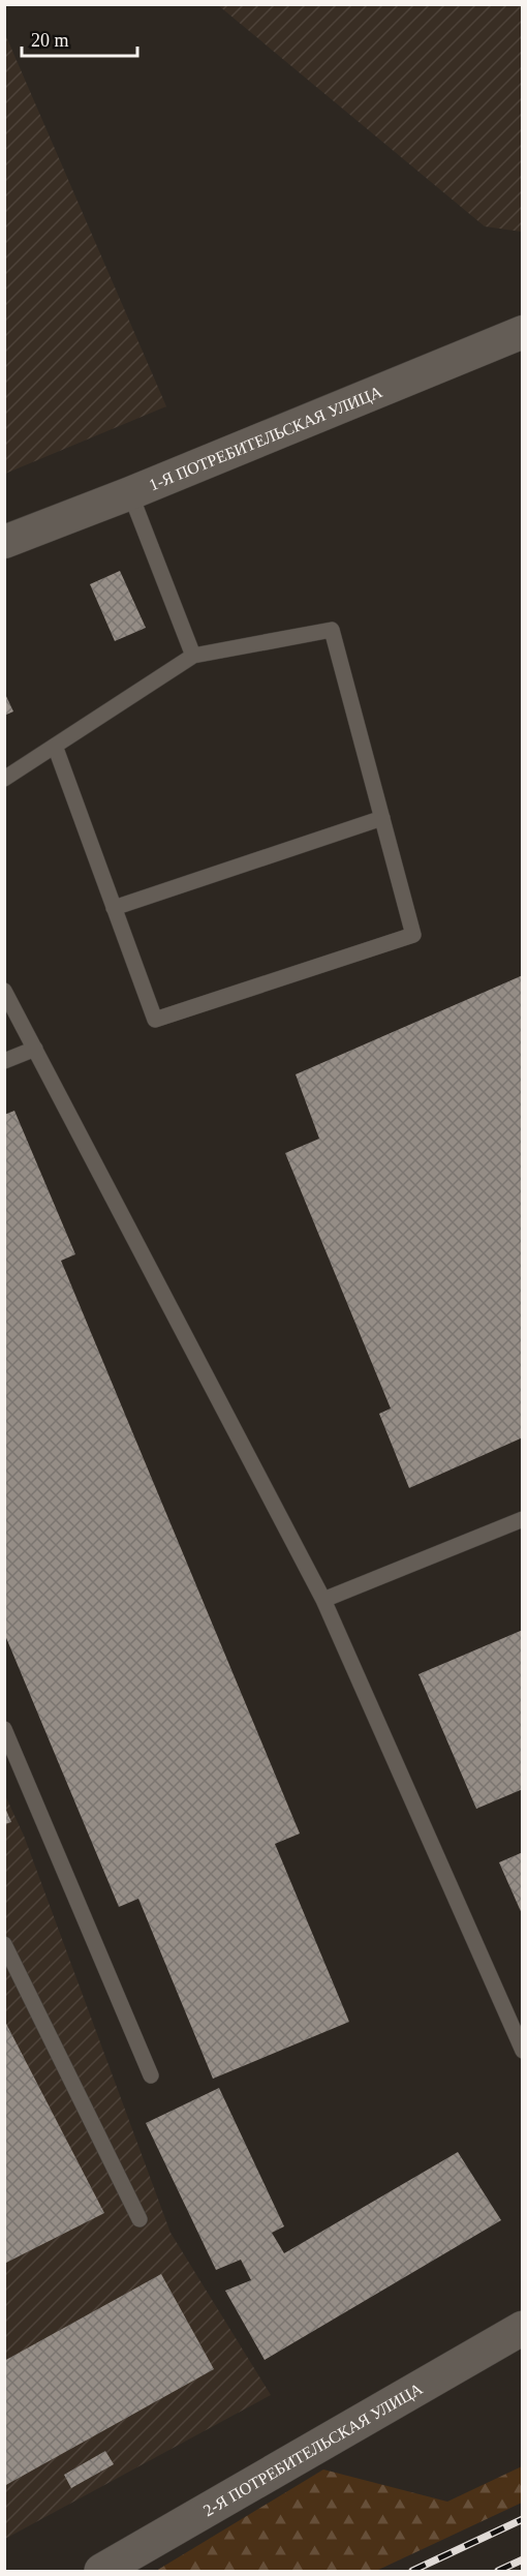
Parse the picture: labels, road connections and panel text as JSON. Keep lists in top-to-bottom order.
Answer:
{
  "streets": {
    "street": ["1-Я ПОТРЕБИТЕЛЬСКАЯ УЛИЦА", "2-Я ПОТРЕБИТЕЛЬСКАЯ УЛИЦА"]
  },
  "scale_bar": "20 m"
}
